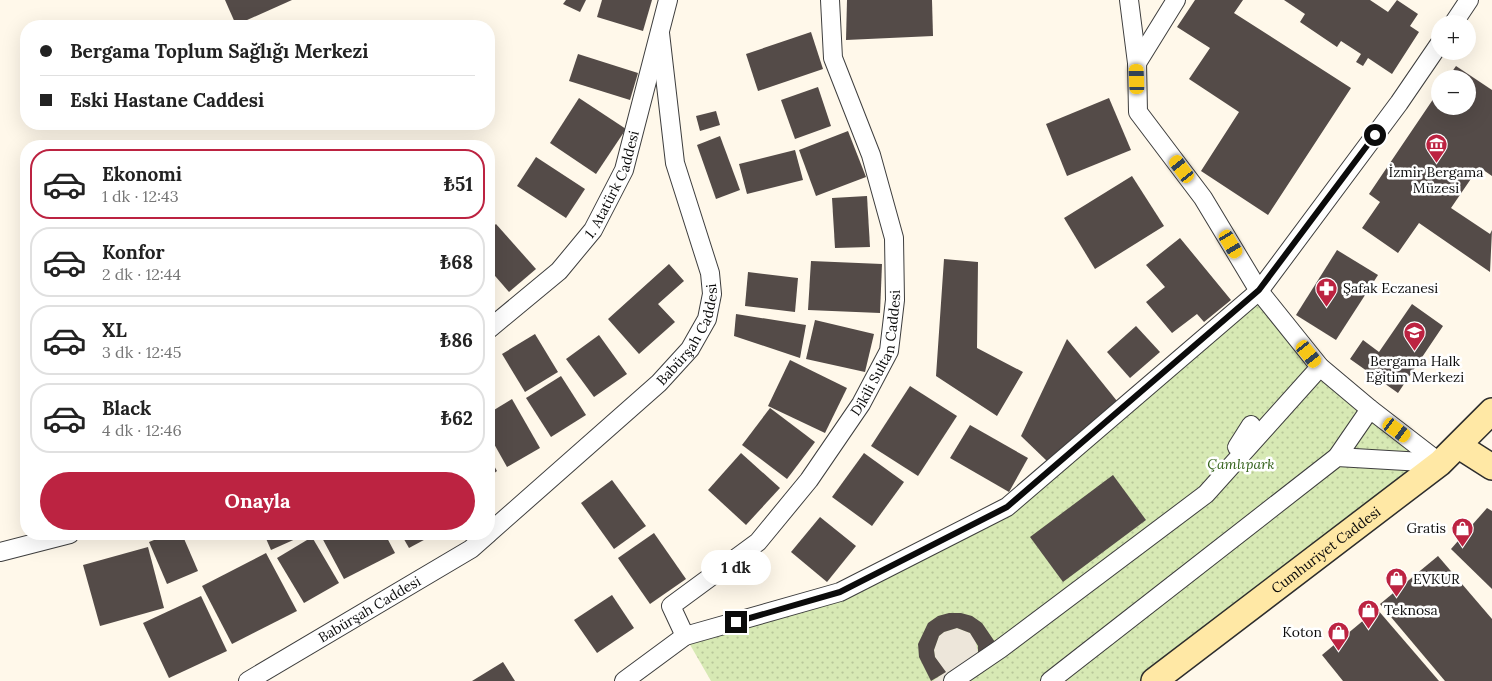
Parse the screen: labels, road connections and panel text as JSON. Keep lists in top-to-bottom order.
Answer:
{
  "streets": {
    "main road": ["Cumhuriyet Caddesi"],
    "street": ["1. Atatürk Caddesi", "Babürşah Caddesi", "Dikili Sultan Caddesi"]
  },
  "crossings": [
    ["1. Atatürk Caddesi", "Babürşah Caddesi"]
  ],
  "parks": ["Çamlıpark"],
  "places": {
    "museum": ["İzmir Bergama Müzesi"],
    "pharmacy": ["Şafak Eczanesi"],
    "school or university": ["Bergama Halk Eğitim Merkezi"],
    "shop": [
      "Gratis",
      "EVKUR",
      "Teknosa",
      "Koton"
    ]
  },
  "page": {
    "map_buttons": ["+", "−"],
    "banner": ["Bergama Toplum Sağlığı Merkezi", "Eski Hastane Caddesi"],
    "list": [
      {
        "name": "Ekonomi",
        "note": "1 dk · 12:43",
        "value": "₺51"
      },
      {
        "name": "Konfor",
        "note": "2 dk · 12:44",
        "value": "₺68"
      },
      {
        "name": "XL",
        "note": "3 dk · 12:45",
        "value": "₺86"
      },
      {
        "name": "Black",
        "note": "4 dk · 12:46",
        "value": "₺62"
      }
    ],
    "buttons": "Onayla",
    "bubble": "1 dk"
  }
}
